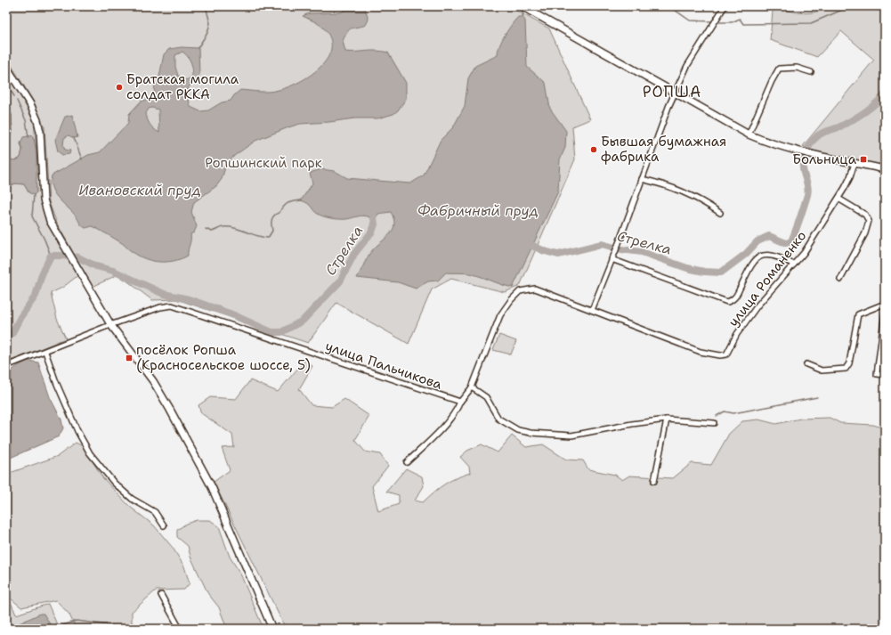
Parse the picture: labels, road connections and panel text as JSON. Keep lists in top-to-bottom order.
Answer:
{
  "streets": {
    "street": ["улица Романенко", "улица Пальчикова"]
  },
  "districts": ["РОПША"],
  "water": ["Ивановский пруд", "Фабричный пруд", "Стрелка"],
  "parks": ["Ропшинский парк"],
  "places": {
    "other": ["Братская могила солдат РККА", "Бывшая бумажная фабрика"],
    "transit": ["Больница", "посёлок Ропша (Красносельское шоссе, 5)"]
  }
}
